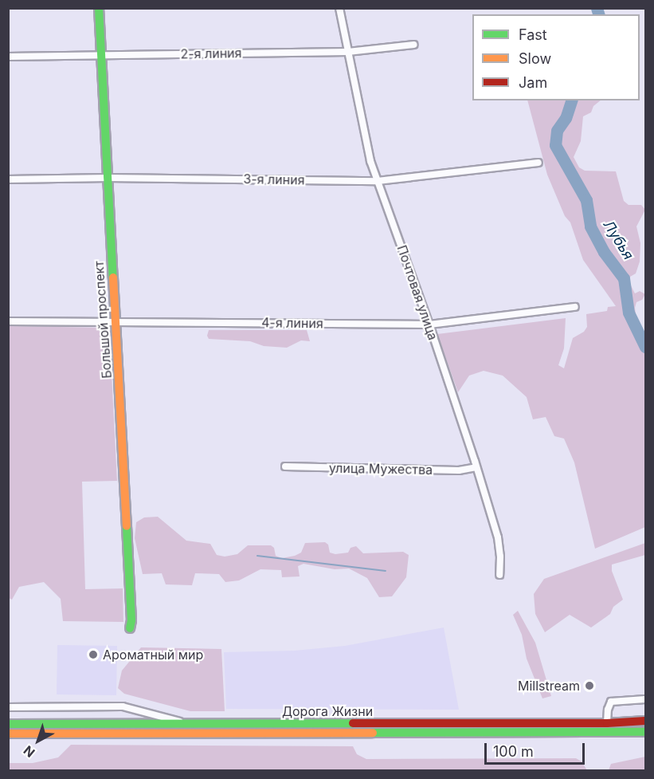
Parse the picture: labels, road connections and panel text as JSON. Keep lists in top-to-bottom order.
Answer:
{
  "streets": {
    "main road": ["Большой проспект", "Дорога Жизни"],
    "street": [
      "2-я линия",
      "3-я линия",
      "Почтовая улица",
      "4-я линия",
      "улица Мужества"
    ]
  },
  "crossings": [
    ["2-я линия", "Почтовая улица"],
    ["2-я линия", "Большой проспект"],
    ["3-я линия", "Почтовая улица"],
    ["3-я линия", "Большой проспект"],
    ["Почтовая улица", "4-я линия"],
    ["Почтовая улица", "улица Мужества"],
    ["Большой проспект", "4-я линия"]
  ],
  "water": ["Лубья"],
  "places": ["Ароматный мир", "Millstream"],
  "legend": ["Fast", "Slow", "Jam"],
  "scale_bar": "100 m",
  "north": "bottom left"
}
